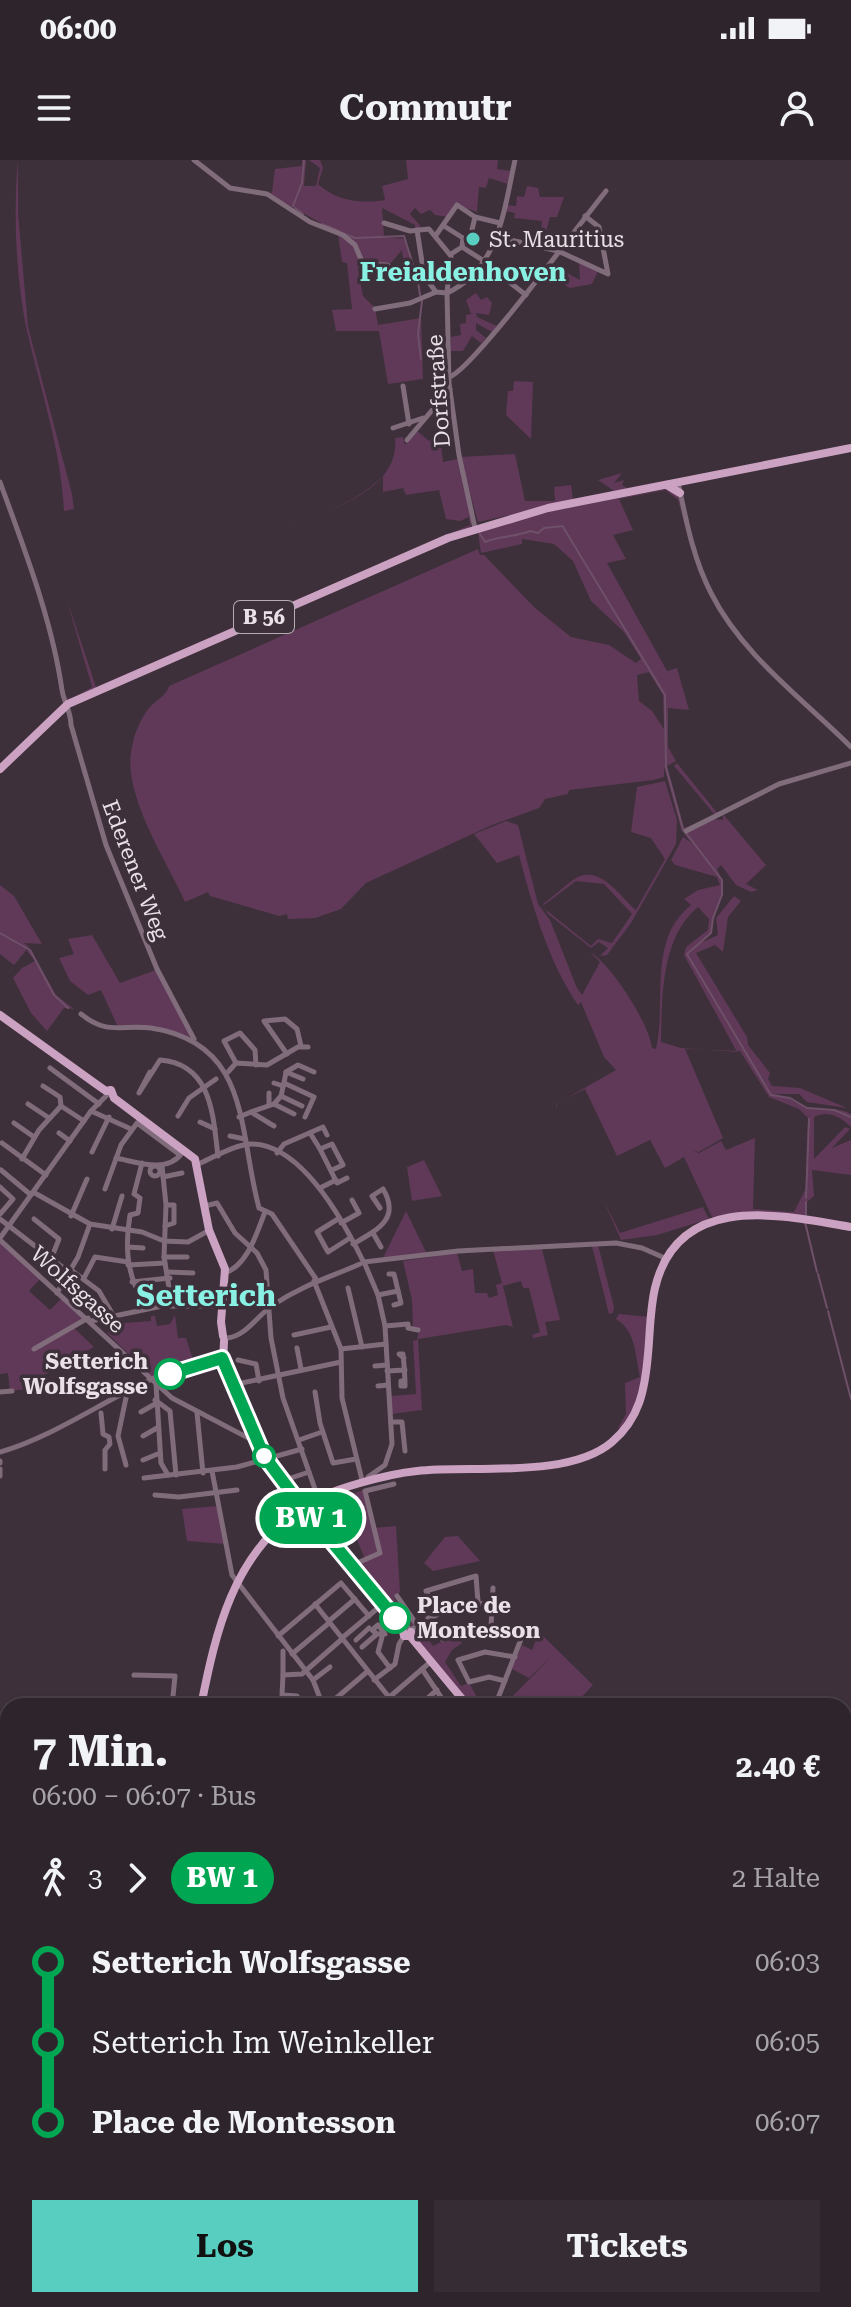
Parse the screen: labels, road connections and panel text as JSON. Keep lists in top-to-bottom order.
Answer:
{
  "streets": {
    "main road": ["B 56"],
    "street": ["Dorfstraße", "Ederener Weg", "Wolfsgasse"]
  },
  "crossings": [
    ["B 56", "Ederener Weg"]
  ],
  "districts": ["Freialdenhoven", "Setterich"],
  "places": ["St. Mauritius", "Setterich Wolfsgasse", "Place de Montesson"],
  "page": {
    "status": "06:00",
    "header": "Commutr",
    "on_map": "BW 1",
    "heading": ["7 Min.", "06:00 – 06:07 · Bus", "2.40 €"],
    "legs": ["3", "BW 1", "2 Halte"],
    "list": [
      {
        "name": "Setterich Wolfsgasse",
        "value": "06:03"
      },
      {
        "name": "Setterich Im Weinkeller",
        "value": "06:05"
      },
      {
        "name": "Place de Montesson",
        "value": "06:07"
      }
    ],
    "buttons": ["Los", "Tickets"]
  }
}
